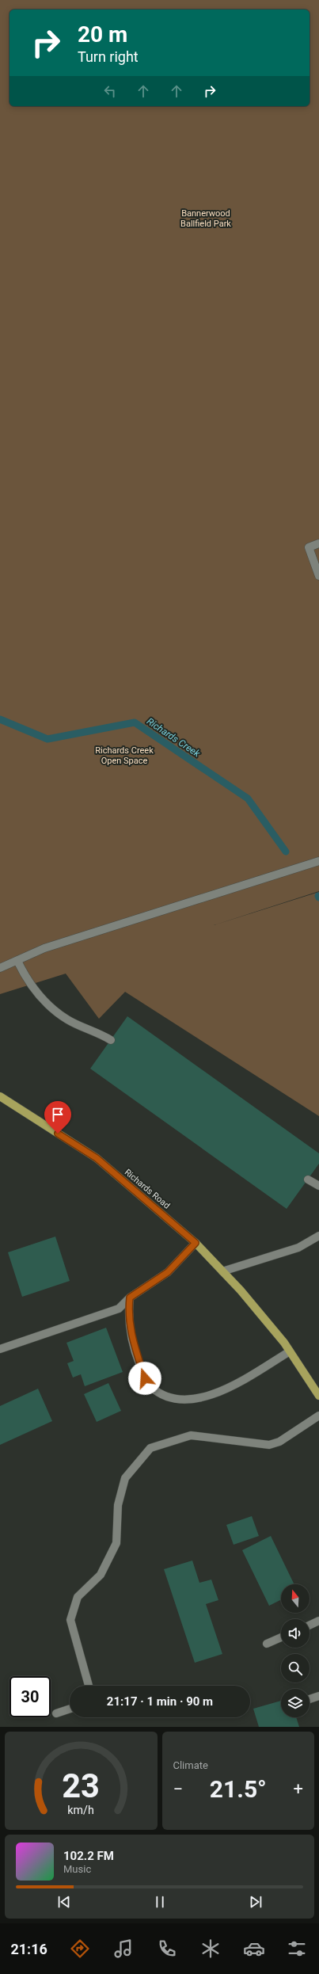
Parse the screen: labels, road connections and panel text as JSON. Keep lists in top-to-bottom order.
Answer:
{
  "streets": {
    "main road": ["Richards Road"]
  },
  "water": ["Richards Creek"],
  "parks": ["Bannerwood Ballfield Park", "Richards Creek Open Space"],
  "north": "top",
  "page": {
    "turn": ["20 m", "Turn right"],
    "limit": "30",
    "trip": "21:17 · 1 min · 90 m",
    "tile": "Climate",
    "heat": ["−", "21.5°", "+"],
    "song": ["102.2 FM", "Music"],
    "tabs": "21:16",
    "gauge": ["23", "km/h"]
  }
}
